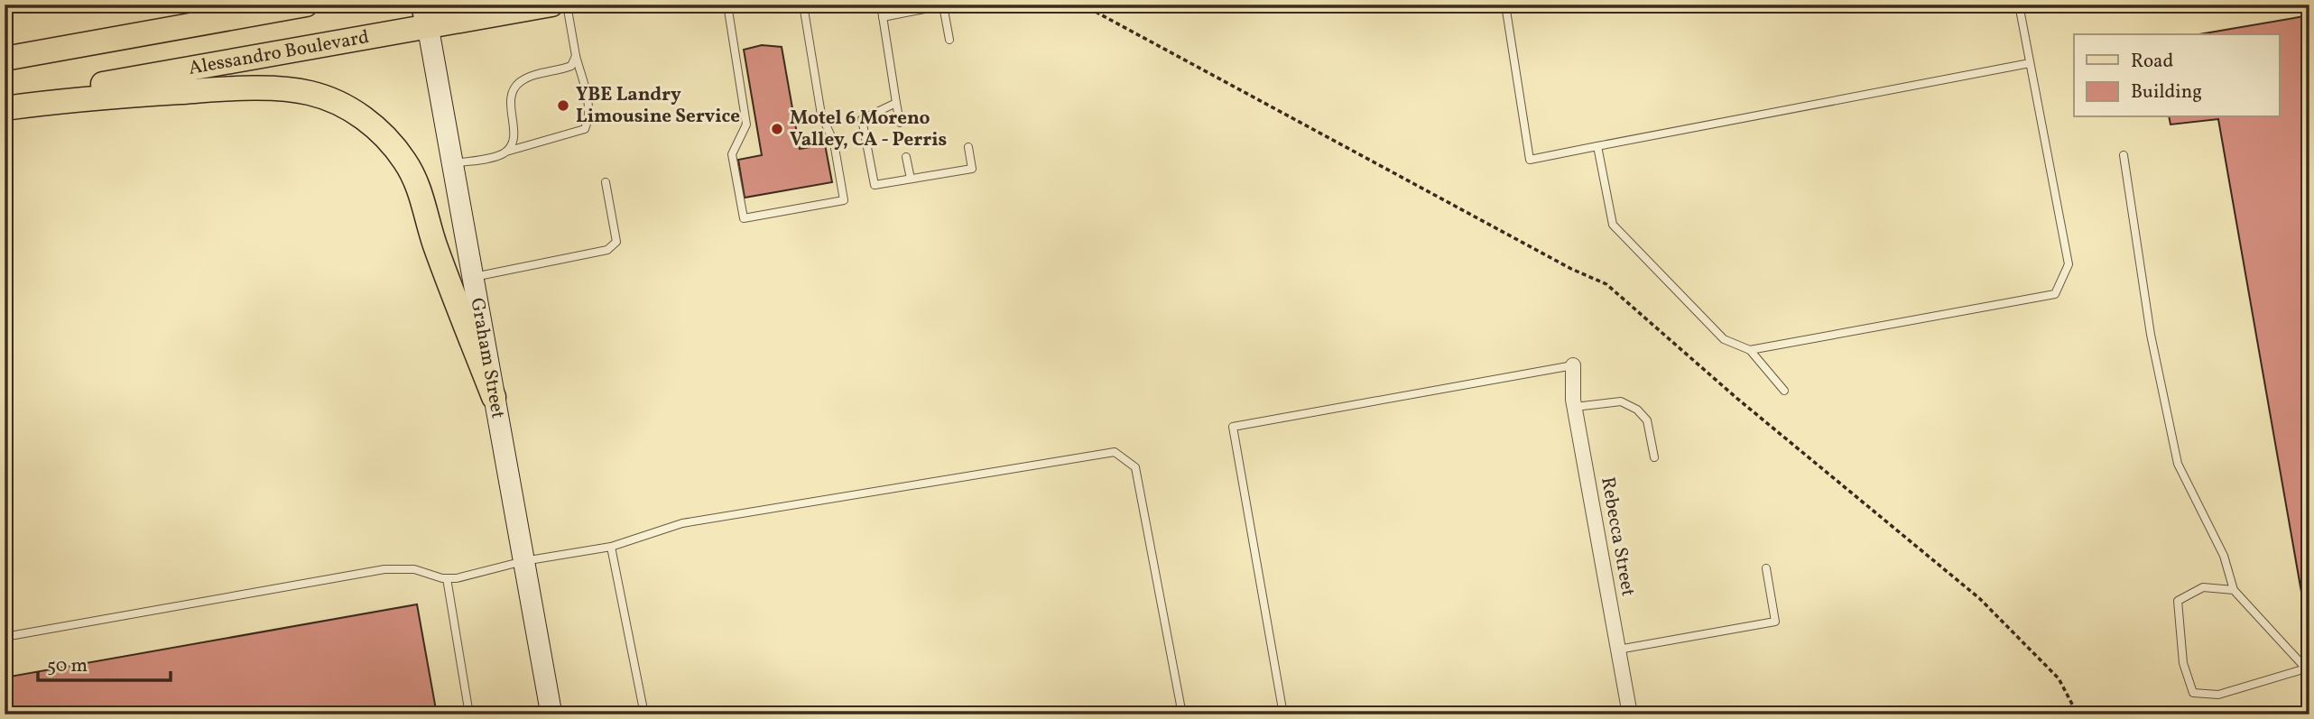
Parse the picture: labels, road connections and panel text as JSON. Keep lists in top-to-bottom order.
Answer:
{
  "streets": {
    "main road": ["Alessandro Boulevard"],
    "street": ["Graham Street", "Rebecca Street"]
  },
  "crossings": [
    ["Alessandro Boulevard", "Graham Street"]
  ],
  "places": ["YBE Landry Limousine Service", "Motel 6 Moreno Valley, CA - Perris"],
  "legend": ["Road", "Building"],
  "scale_bar": "50 m"
}
